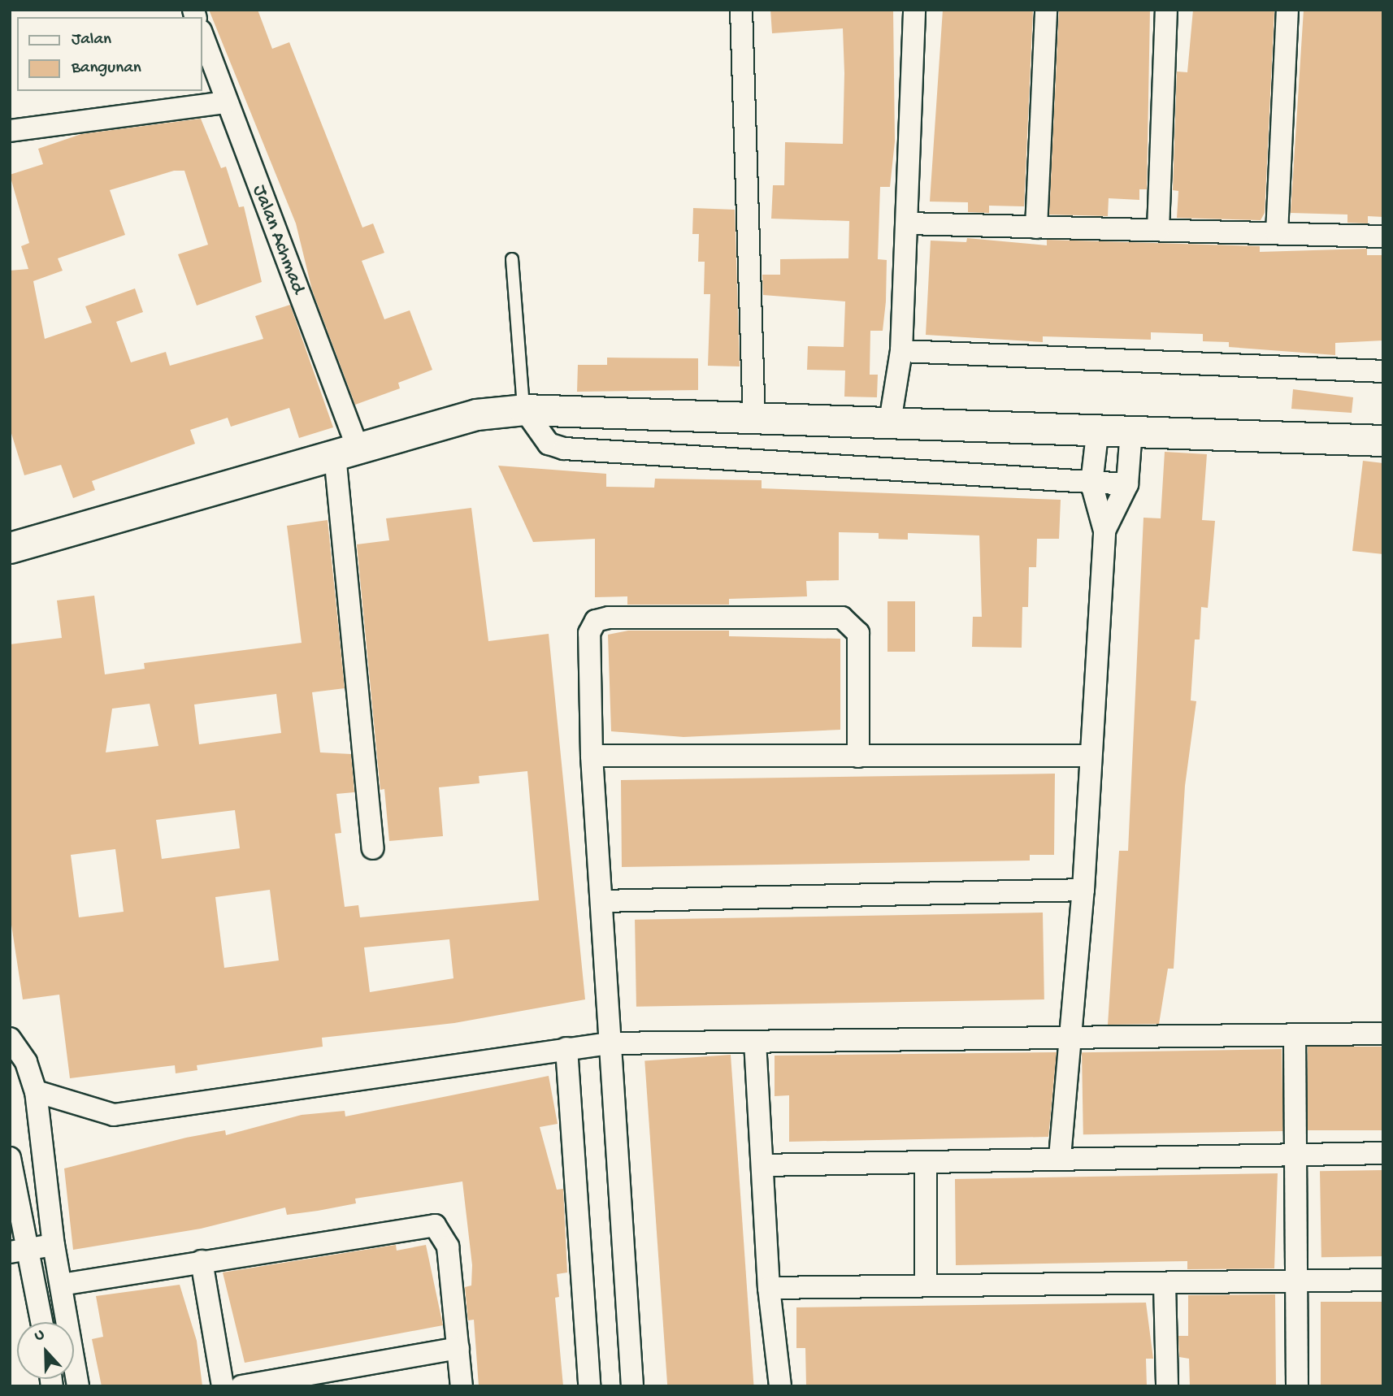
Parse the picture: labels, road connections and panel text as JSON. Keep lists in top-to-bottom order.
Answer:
{
  "streets": {
    "street": ["Jalan Achmad"]
  },
  "legend": ["Jalan", "Bangunan"],
  "north": "top"
}
